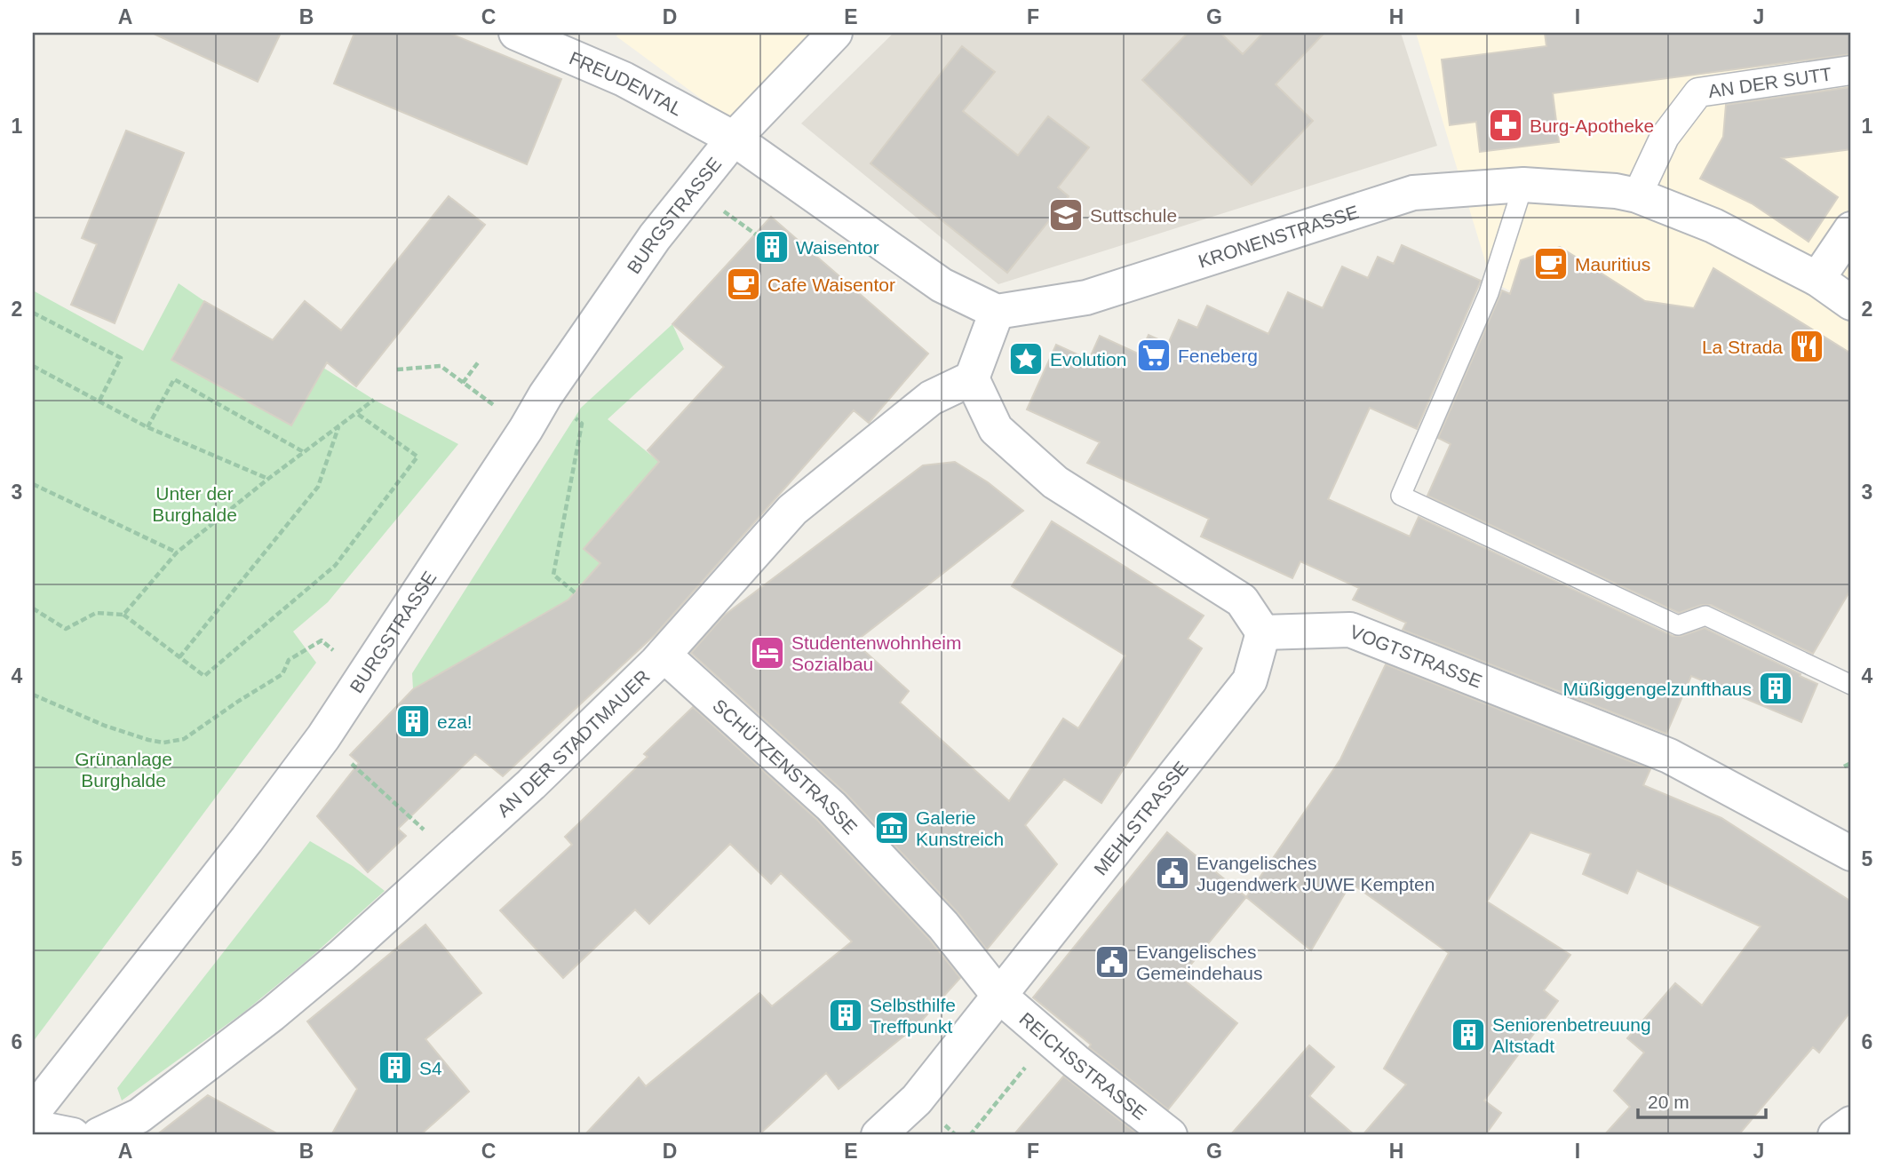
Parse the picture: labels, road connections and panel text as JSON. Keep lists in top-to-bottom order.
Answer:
{
  "streets": {
    "street": [
      "AN DER SUTT",
      "FREUDENTAL",
      "BURGSTRASSE",
      "KRONENSTRASSE",
      "VOGTSTRASSE",
      "AN DER STADTMAUER",
      "SCHÜTZENSTRASSE",
      "MEHLSTRASSE",
      "REICHSSTRASSE"
    ]
  },
  "crossings": [
    ["AN DER SUTT", "KRONENSTRASSE"],
    ["FREUDENTAL", "BURGSTRASSE"],
    ["VOGTSTRASSE", "MEHLSTRASSE"],
    ["AN DER STADTMAUER", "SCHÜTZENSTRASSE"],
    ["SCHÜTZENSTRASSE", "MEHLSTRASSE"],
    ["SCHÜTZENSTRASSE", "REICHSSTRASSE"],
    ["MEHLSTRASSE", "REICHSSTRASSE"]
  ],
  "parks": ["Unter der Burghalde", "Grünanlage Burghalde"],
  "places": {
    "pharmacy": ["Burg-Apotheke"],
    "school or university": ["Suttschule"],
    "building": [
      "Waisentor",
      "Müßiggengelzunfthaus",
      "eza!",
      "Selbsthilfe Treffpunkt",
      "Seniorenbetreuung Altstadt",
      "S4"
    ],
    "cafe": ["Mauritius", "Cafe Waisentor"],
    "restaurant": ["La Strada"],
    "supermarket": ["Feneberg"],
    "place": ["Evolution"],
    "hotel": ["Studentenwohnheim Sozialbau"],
    "museum": ["Galerie Kunstreich"],
    "public building": ["Evangelisches Jugendwerk JUWE Kempten", "Evangelisches Gemeindehaus"]
  },
  "scale_bar": "20 m",
  "grid": {
    "columns": [
      "A",
      "B",
      "C",
      "D",
      "E",
      "F",
      "G",
      "H",
      "I",
      "J"
    ],
    "rows": [
      "1",
      "2",
      "3",
      "4",
      "5",
      "6"
    ]
  }
}
